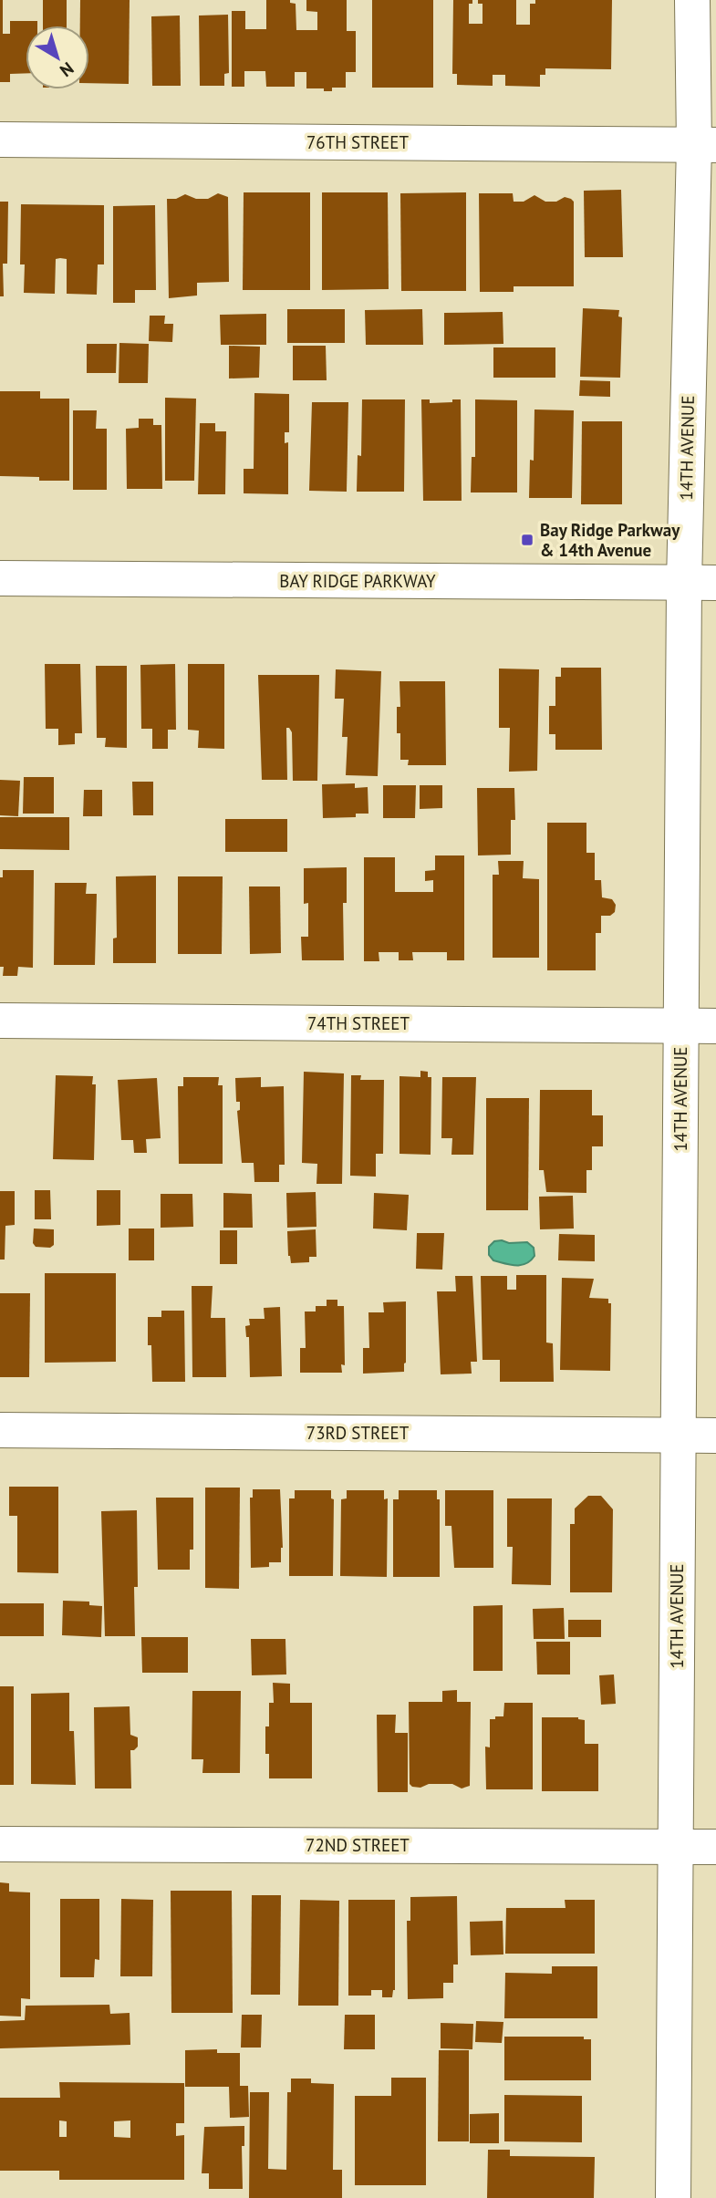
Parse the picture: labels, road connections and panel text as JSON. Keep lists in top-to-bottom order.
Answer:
{
  "streets": {
    "main road": [
      "76TH STREET",
      "14TH AVENUE",
      "BAY RIDGE PARKWAY",
      "74TH STREET",
      "73RD STREET",
      "72ND STREET"
    ]
  },
  "crossings": [
    ["76TH STREET", "14TH AVENUE"],
    ["14TH AVENUE", "BAY RIDGE PARKWAY"],
    ["14TH AVENUE", "74TH STREET"],
    ["14TH AVENUE", "73RD STREET"],
    ["14TH AVENUE", "72ND STREET"]
  ],
  "places": {
    "transit": ["Bay Ridge Parkway & 14th Avenue"]
  },
  "north": "bottom right"
}
